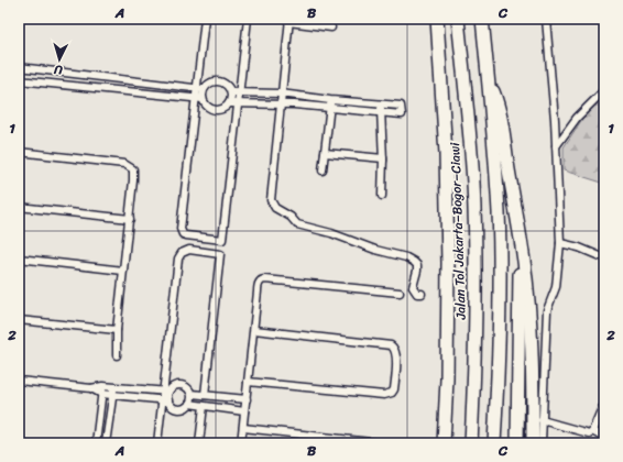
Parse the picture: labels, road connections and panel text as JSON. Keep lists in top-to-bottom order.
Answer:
{
  "streets": {
    "highway": ["Jalan Tol Jakarta–Bogor–Ciawi"]
  },
  "north": "bottom",
  "grid": {
    "columns": ["A", "B", "C"],
    "rows": ["1", "2"]
  }
}
